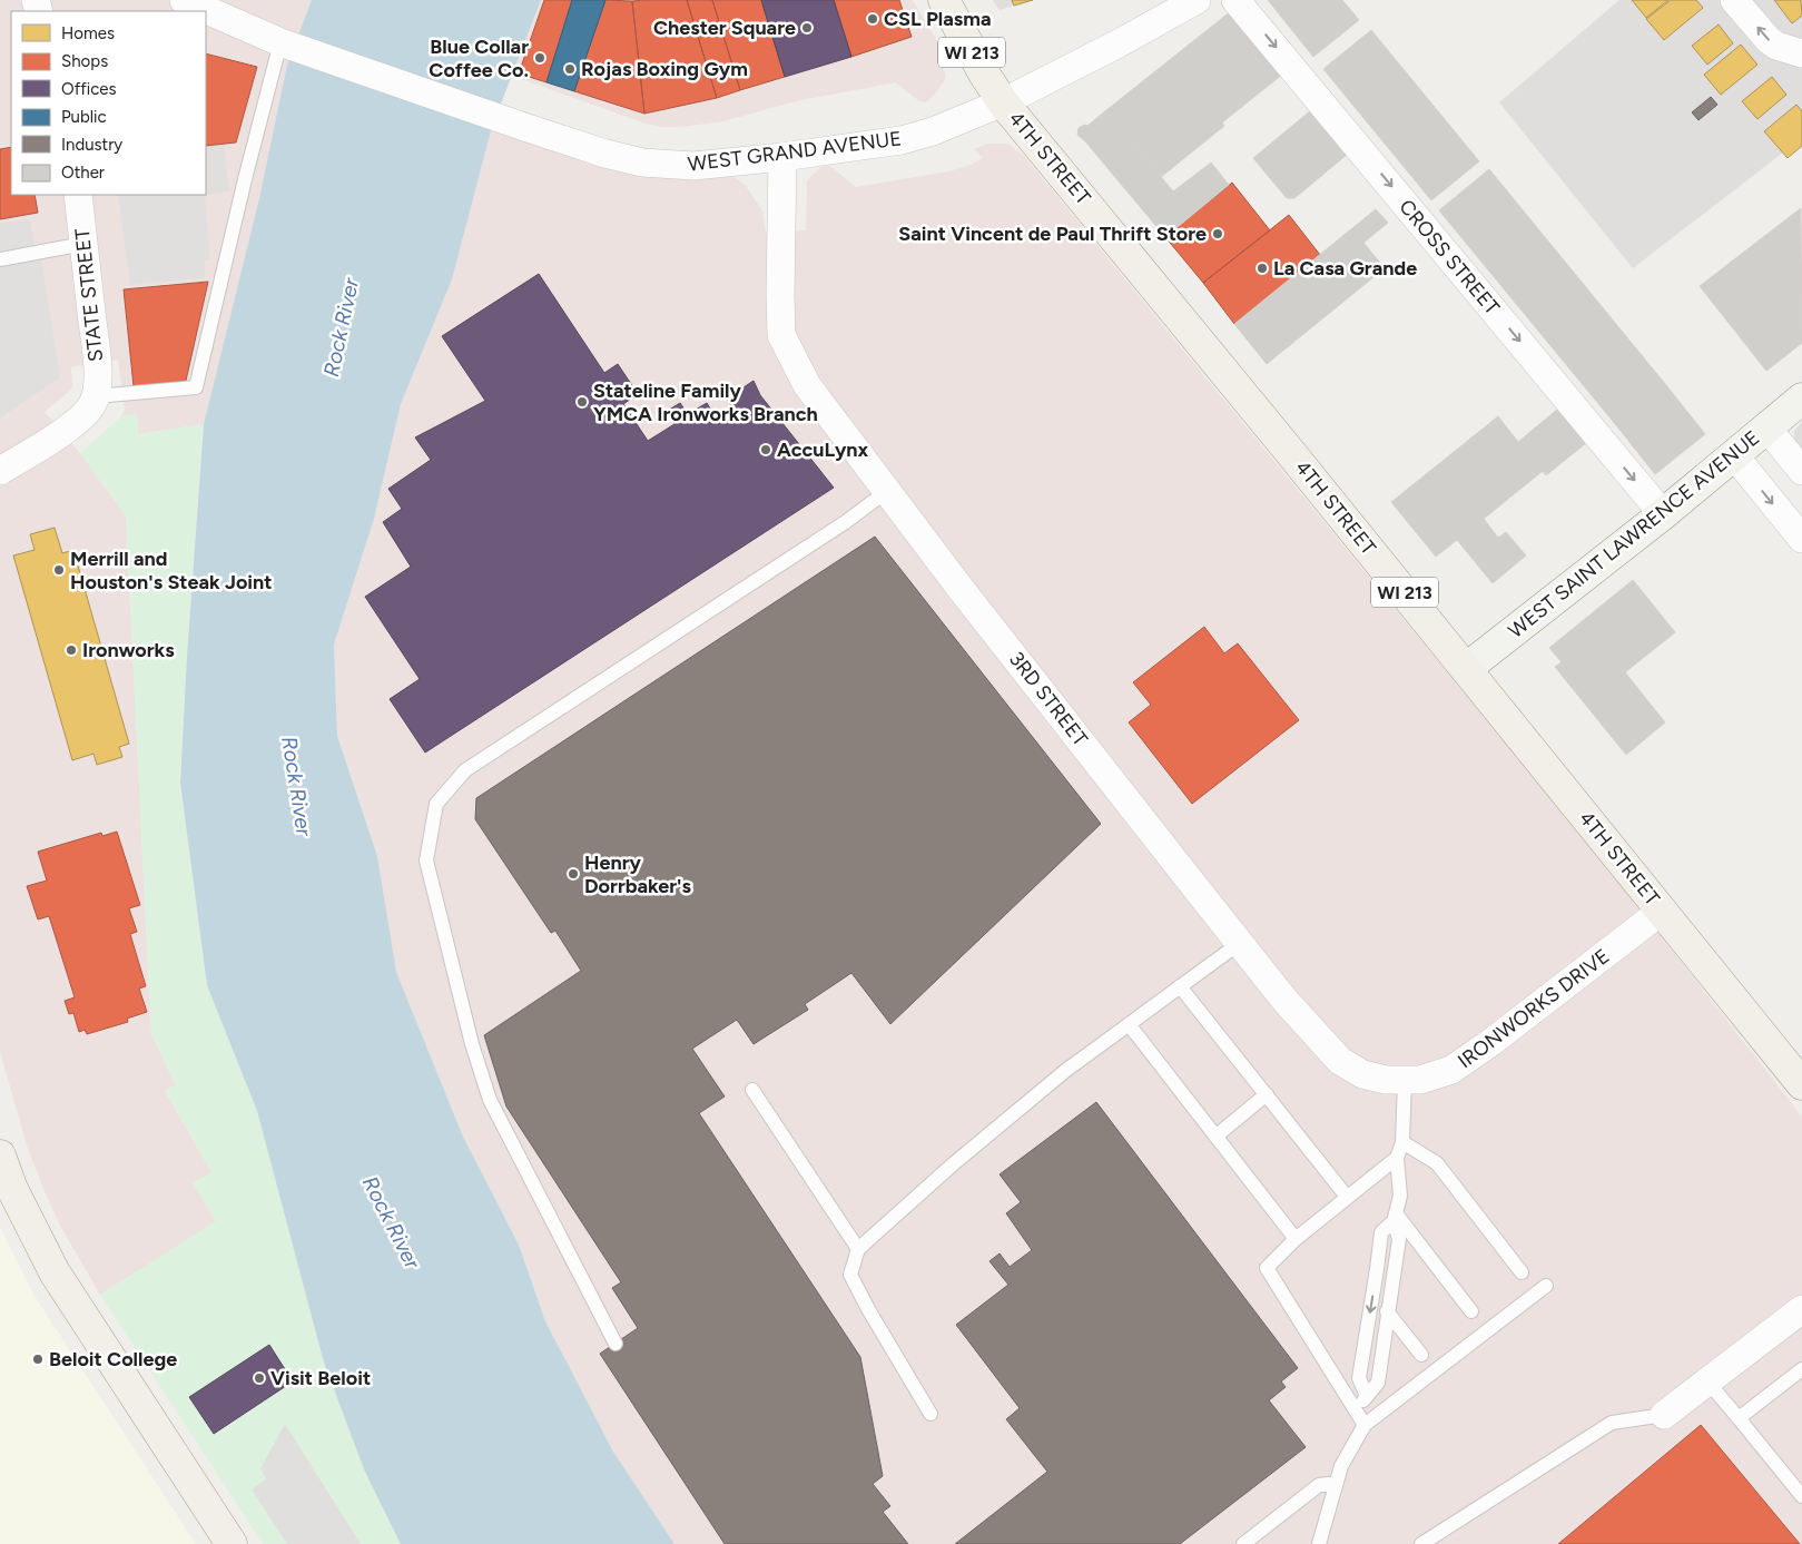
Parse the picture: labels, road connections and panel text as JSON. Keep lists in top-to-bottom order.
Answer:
{
  "streets": {
    "main road": ["WI 213", "4TH STREET"],
    "street": [
      "WEST GRAND AVENUE",
      "CROSS STREET",
      "STATE STREET",
      "WEST SAINT LAWRENCE AVENUE",
      "3RD STREET",
      "IRONWORKS DRIVE"
    ]
  },
  "crossings": [
    ["WEST GRAND AVENUE", "4TH STREET"],
    ["WEST GRAND AVENUE", "3RD STREET"],
    ["4TH STREET", "WEST SAINT LAWRENCE AVENUE"],
    ["4TH STREET", "IRONWORKS DRIVE"],
    ["CROSS STREET", "WEST SAINT LAWRENCE AVENUE"],
    ["3RD STREET", "IRONWORKS DRIVE"]
  ],
  "one_way": ["CROSS STREET"],
  "water": ["Rock River"],
  "places": [
    "CSL Plasma",
    "Chester Square",
    "Blue Collar Coffee Co.",
    "Rojas Boxing Gym",
    "Saint Vincent de Paul Thrift Store",
    "La Casa Grande",
    "Stateline Family YMCA Ironworks Branch",
    "AccuLynx",
    "Merrill and Houston's Steak Joint",
    "Ironworks",
    "Henry Dorrbaker's",
    "Beloit College",
    "Visit Beloit"
  ],
  "legend": [
    "Homes",
    "Shops",
    "Offices",
    "Public",
    "Industry",
    "Other"
  ]
}
